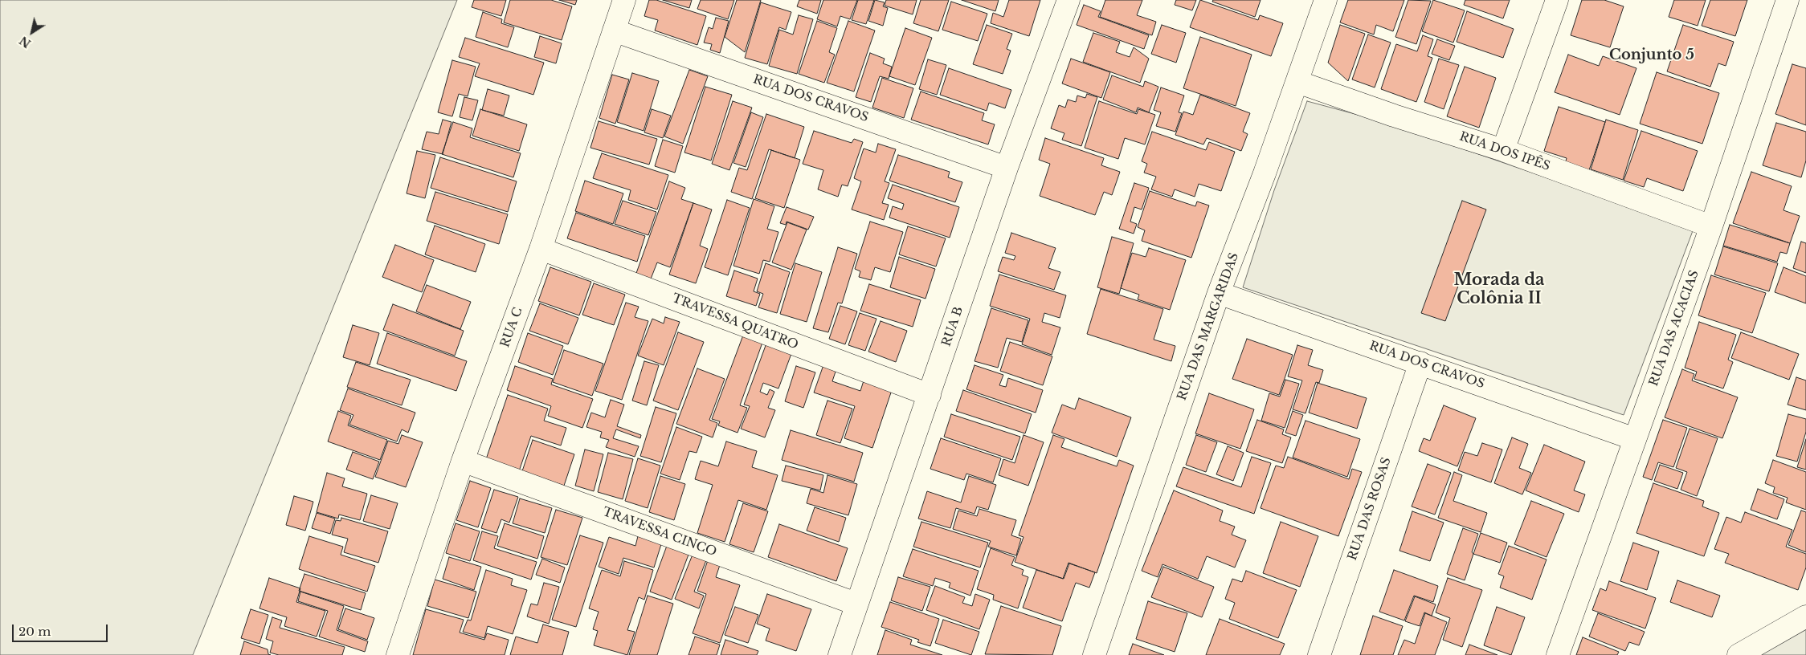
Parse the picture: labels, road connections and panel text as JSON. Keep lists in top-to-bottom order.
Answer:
{
  "streets": {
    "street": [
      "RUA DOS CRAVOS",
      "RUA DOS IPÊS",
      "TRAVESSA QUATRO",
      "RUA B",
      "RUA DAS MARGARIDAS",
      "RUA C",
      "RUA DAS ACACIAS",
      "RUA DAS ROSAS",
      "TRAVESSA CINCO"
    ]
  },
  "crossings": [
    ["RUA DOS CRAVOS", "RUA B"],
    ["RUA DOS CRAVOS", "RUA DAS MARGARIDAS"],
    ["RUA DOS CRAVOS", "RUA C"],
    ["RUA DOS CRAVOS", "RUA DAS ACACIAS"],
    ["RUA DOS CRAVOS", "RUA DAS ROSAS"],
    ["RUA DOS IPÊS", "RUA DAS MARGARIDAS"],
    ["RUA DOS IPÊS", "RUA DAS ACACIAS"],
    ["TRAVESSA QUATRO", "RUA B"],
    ["TRAVESSA QUATRO", "RUA C"],
    ["RUA B", "TRAVESSA CINCO"],
    ["RUA C", "TRAVESSA CINCO"]
  ],
  "districts": ["Conjunto 5", "Morada da Colônia II"],
  "scale_bar": "20 m",
  "north": "bottom left"
}
